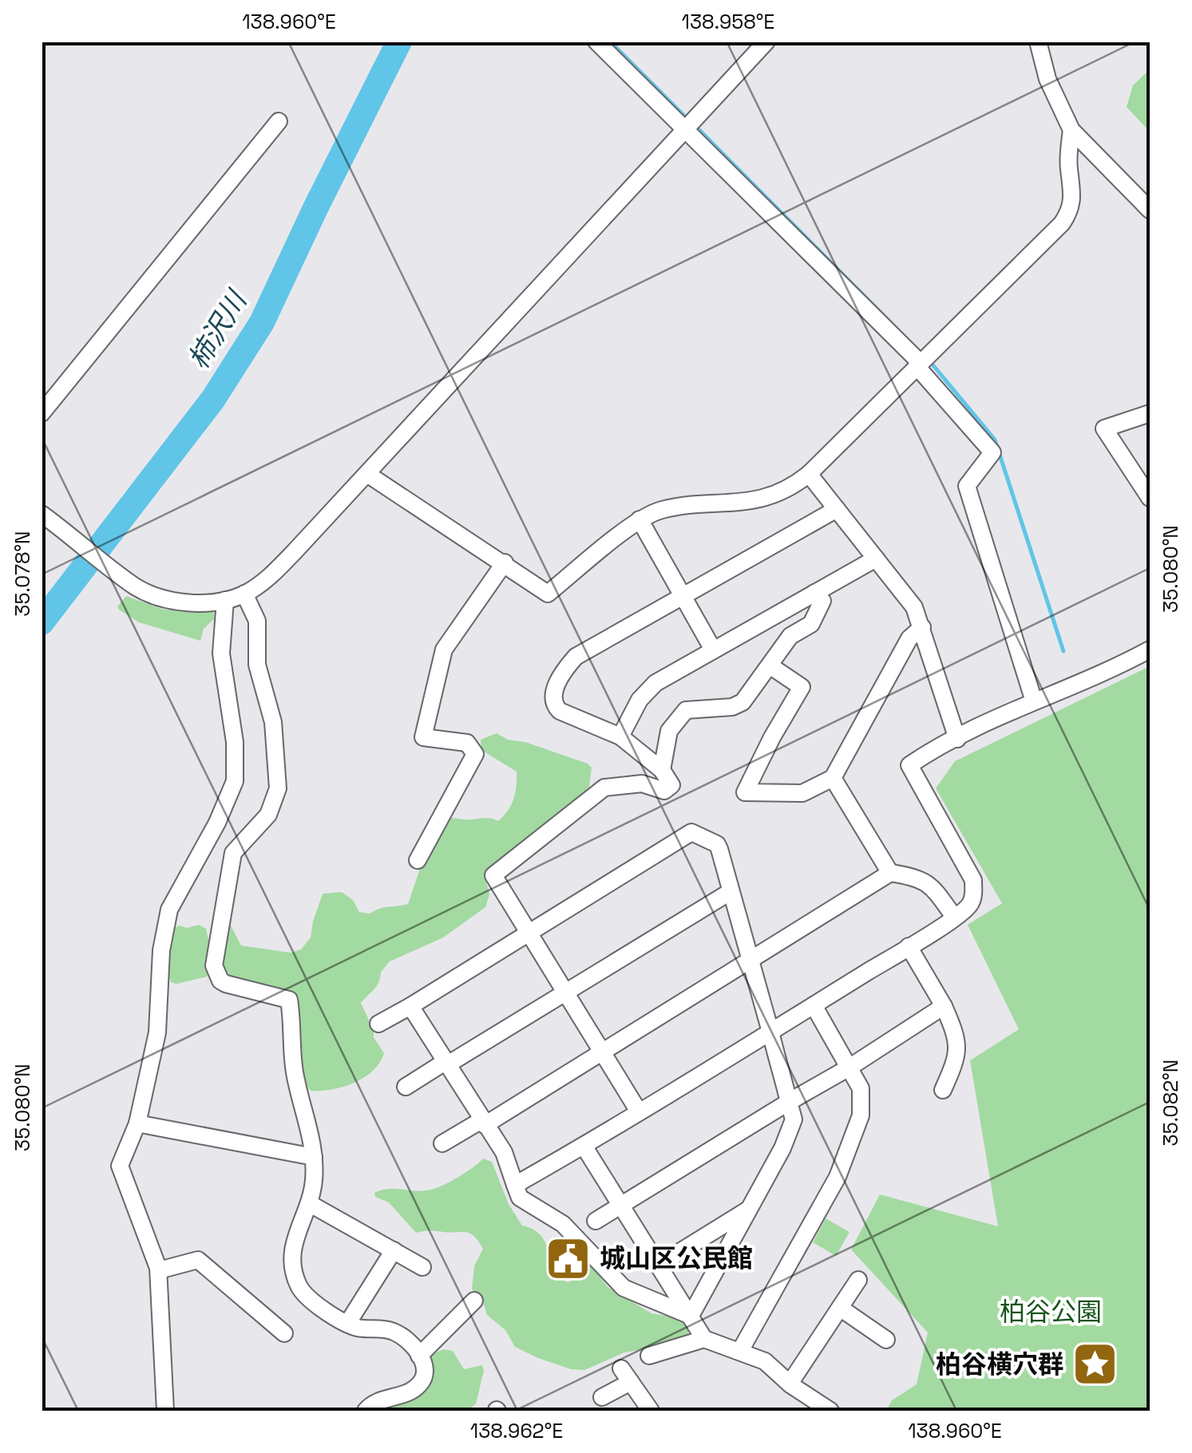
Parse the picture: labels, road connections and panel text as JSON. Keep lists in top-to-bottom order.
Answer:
{
  "water": ["柿沢川"],
  "parks": ["柏谷公園"],
  "places": {
    "public building": ["城山区公民館"],
    "place": ["柏谷横穴群"]
  },
  "coordinates": [
    "138.960°E",
    "138.958°E",
    "35.080°N",
    "35.078°N",
    "35.082°N",
    "138.962°E"
  ]
}
